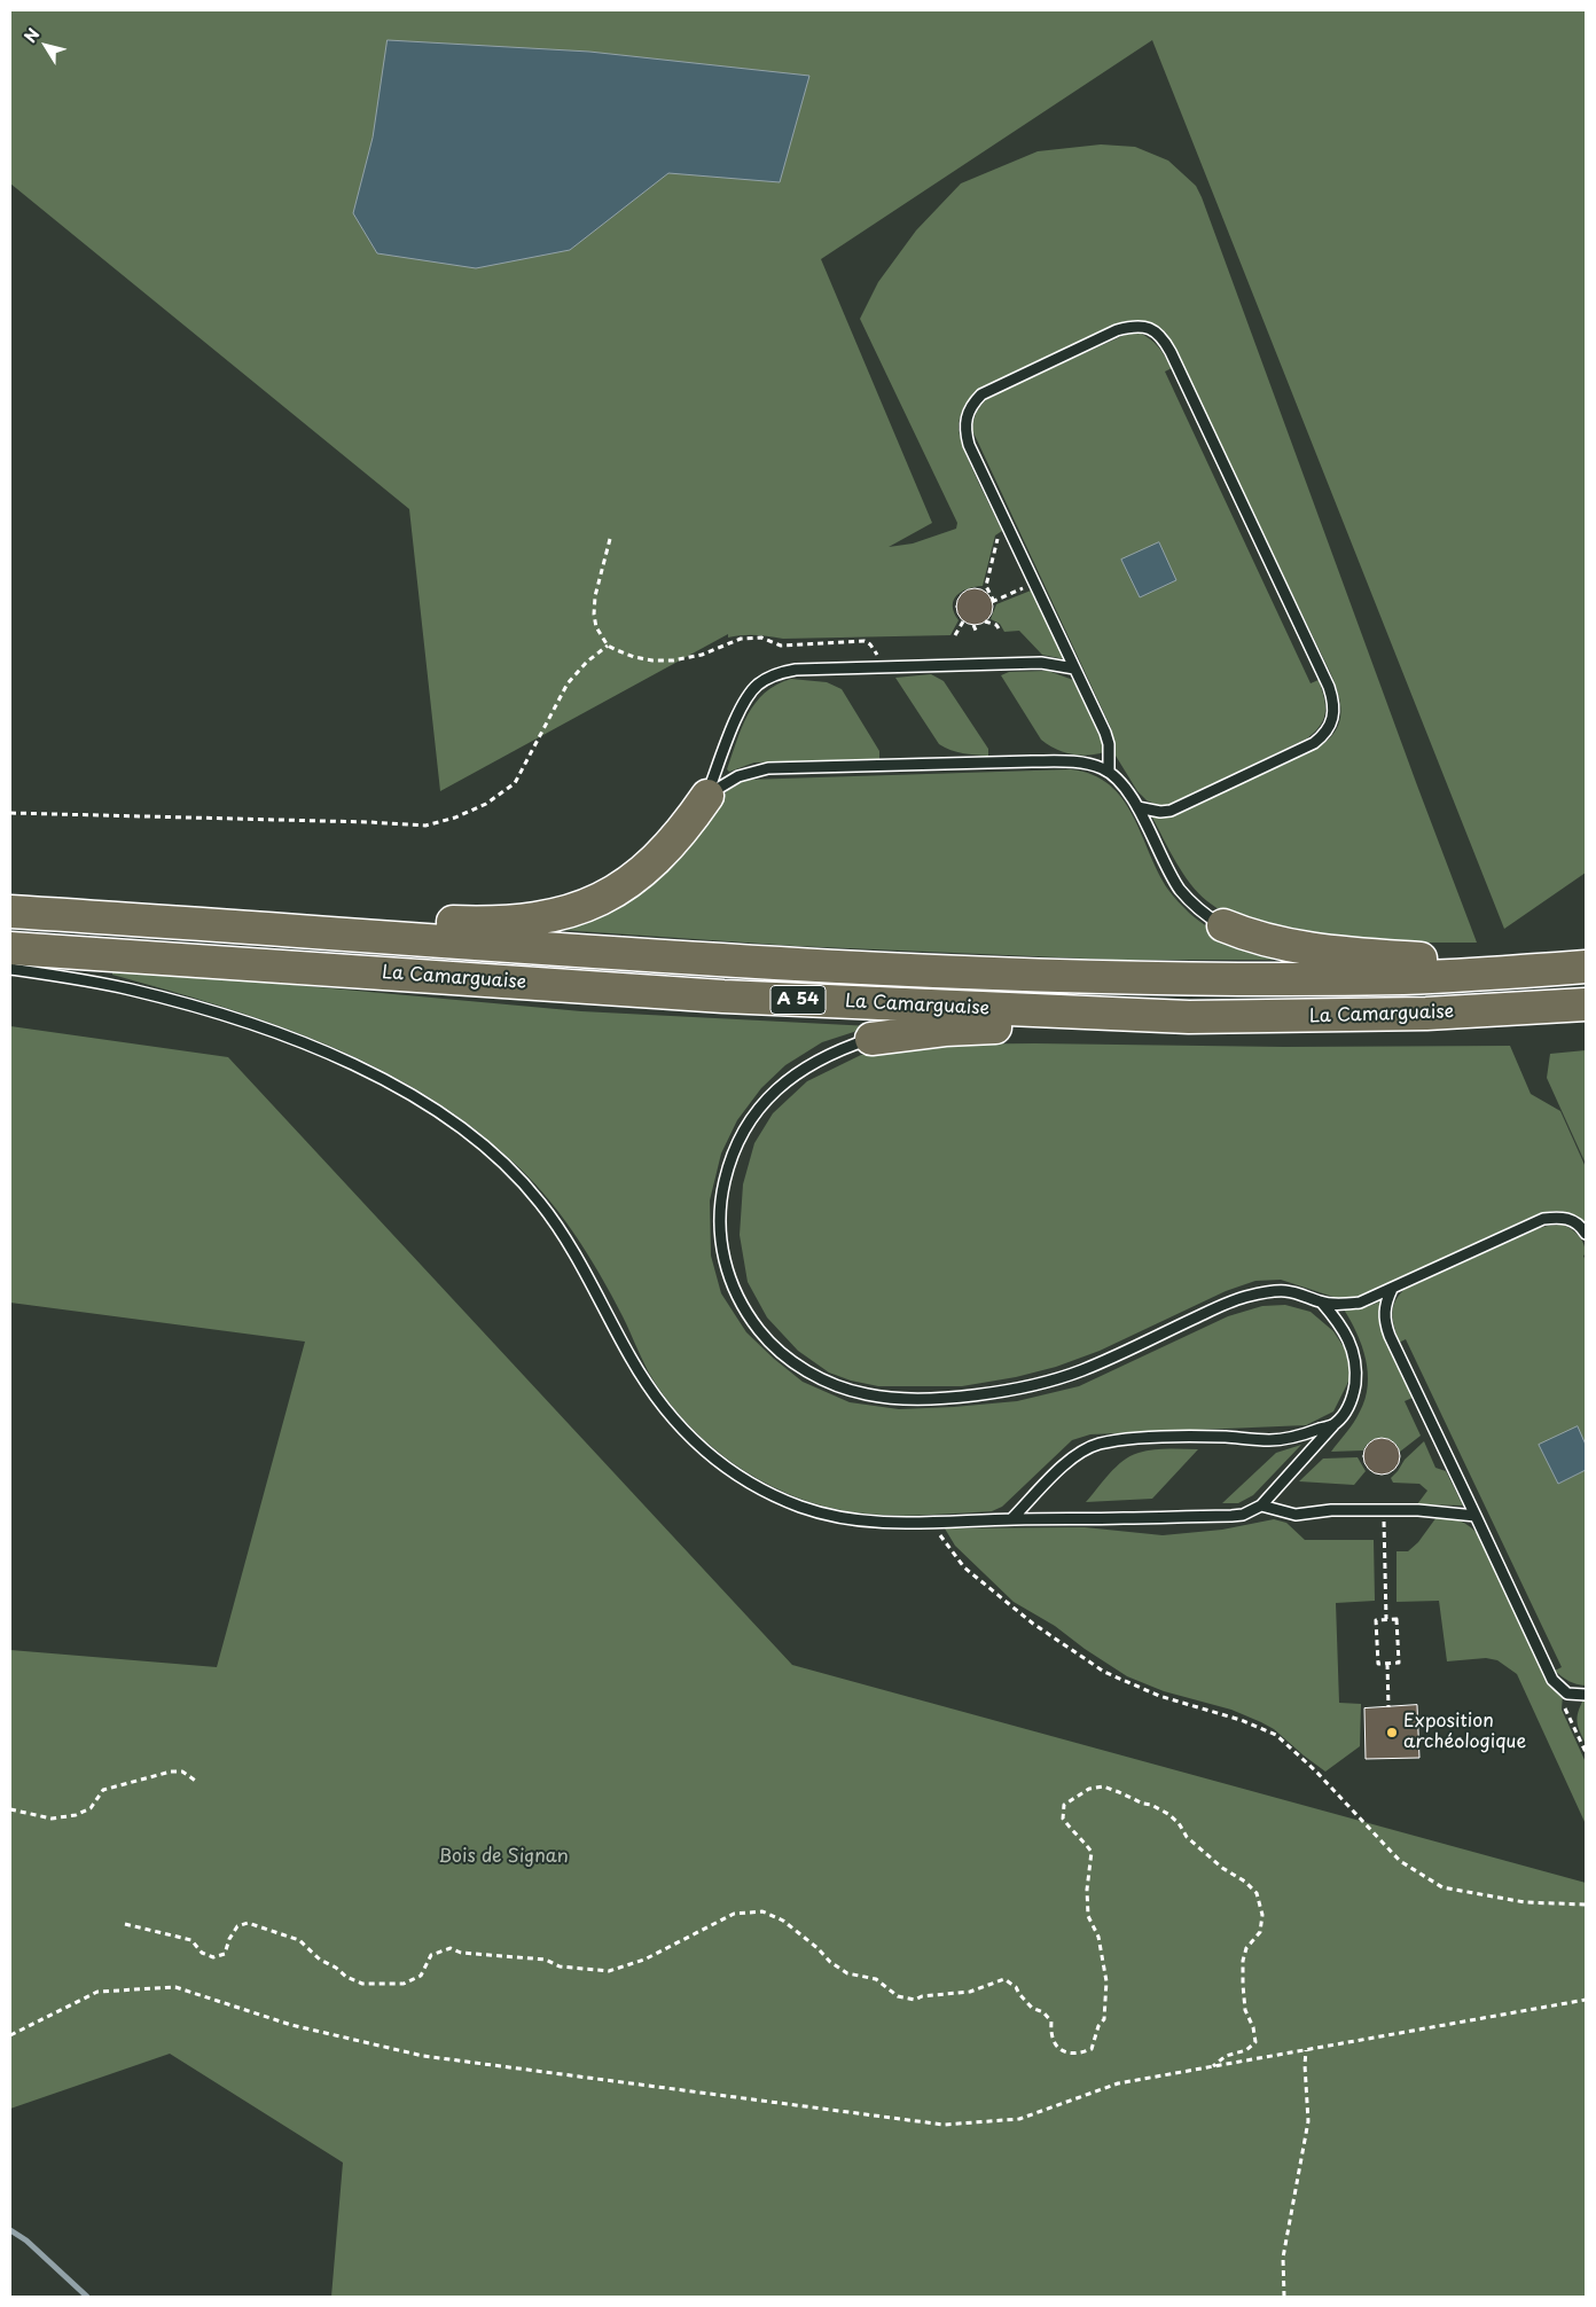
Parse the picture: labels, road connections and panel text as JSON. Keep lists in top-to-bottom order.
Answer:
{
  "streets": {
    "highway": ["La Camarguaise", "A 54"]
  },
  "parks": ["Bois de Signan"],
  "places": ["Exposition archéologique"],
  "north": "top left"
}
